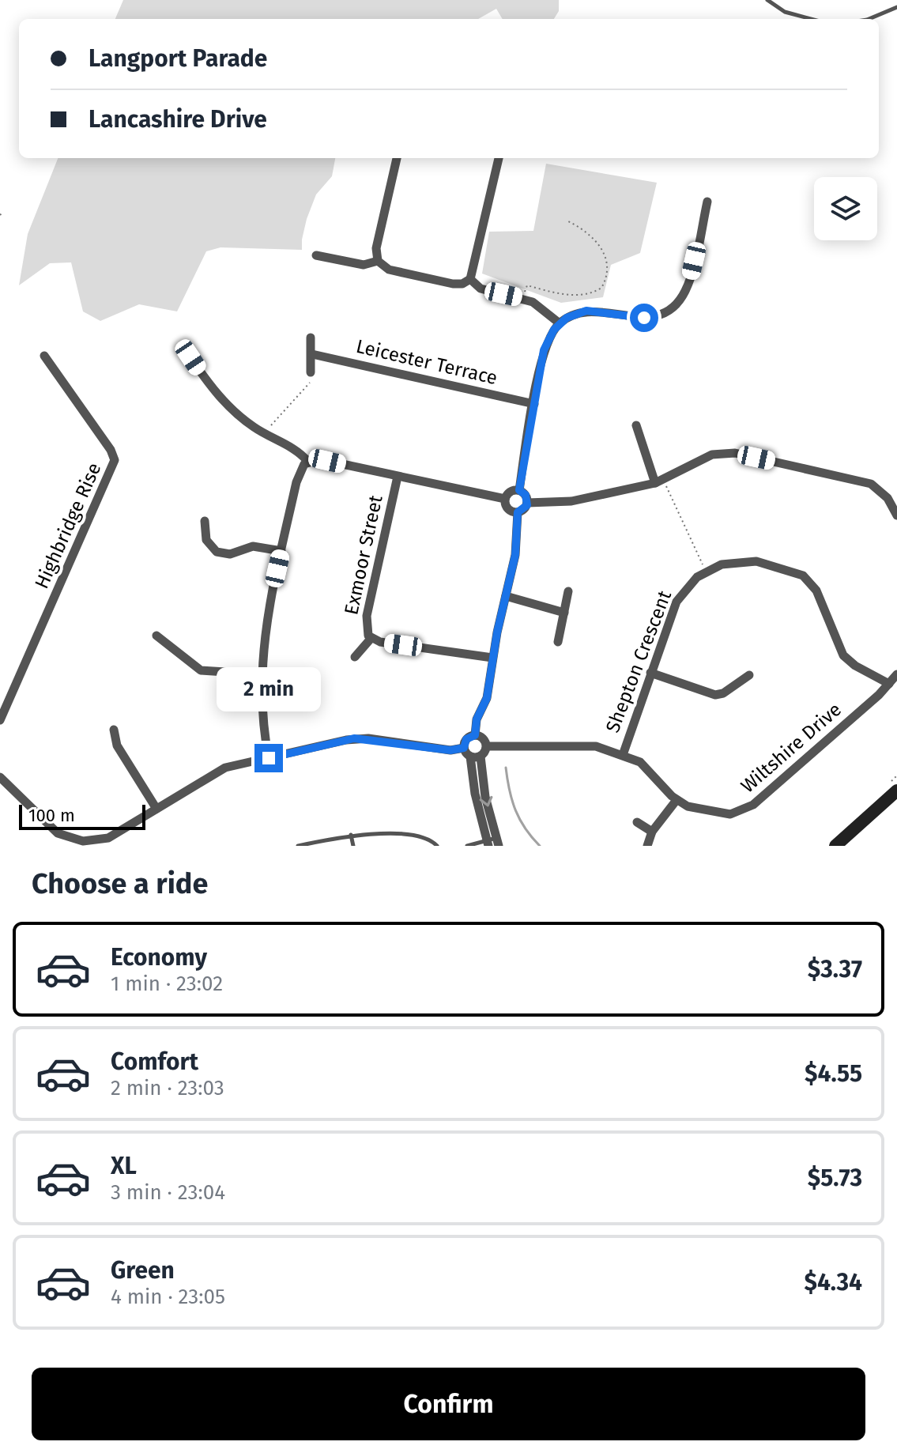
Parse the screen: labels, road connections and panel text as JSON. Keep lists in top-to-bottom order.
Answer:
{
  "streets": {
    "street": [
      "Leicester Terrace",
      "Highbridge Rise",
      "Exmoor Street",
      "Shepton Crescent",
      "Wiltshire Drive"
    ]
  },
  "crossings": [
    ["Shepton Crescent", "Wiltshire Drive"]
  ],
  "scale_bar": "100 m",
  "page": {
    "banner": ["Langport Parade", "Lancashire Drive"],
    "bubble": "2 min",
    "scale": "100 m",
    "heading": "Choose a ride",
    "list": [
      {
        "name": "Economy",
        "note": "1 min · 23:02",
        "value": "$3.37"
      },
      {
        "name": "Comfort",
        "note": "2 min · 23:03",
        "value": "$4.55"
      },
      {
        "name": "XL",
        "note": "3 min · 23:04",
        "value": "$5.73"
      },
      {
        "name": "Green",
        "note": "4 min · 23:05",
        "value": "$4.34"
      }
    ],
    "buttons": "Confirm"
  }
}
